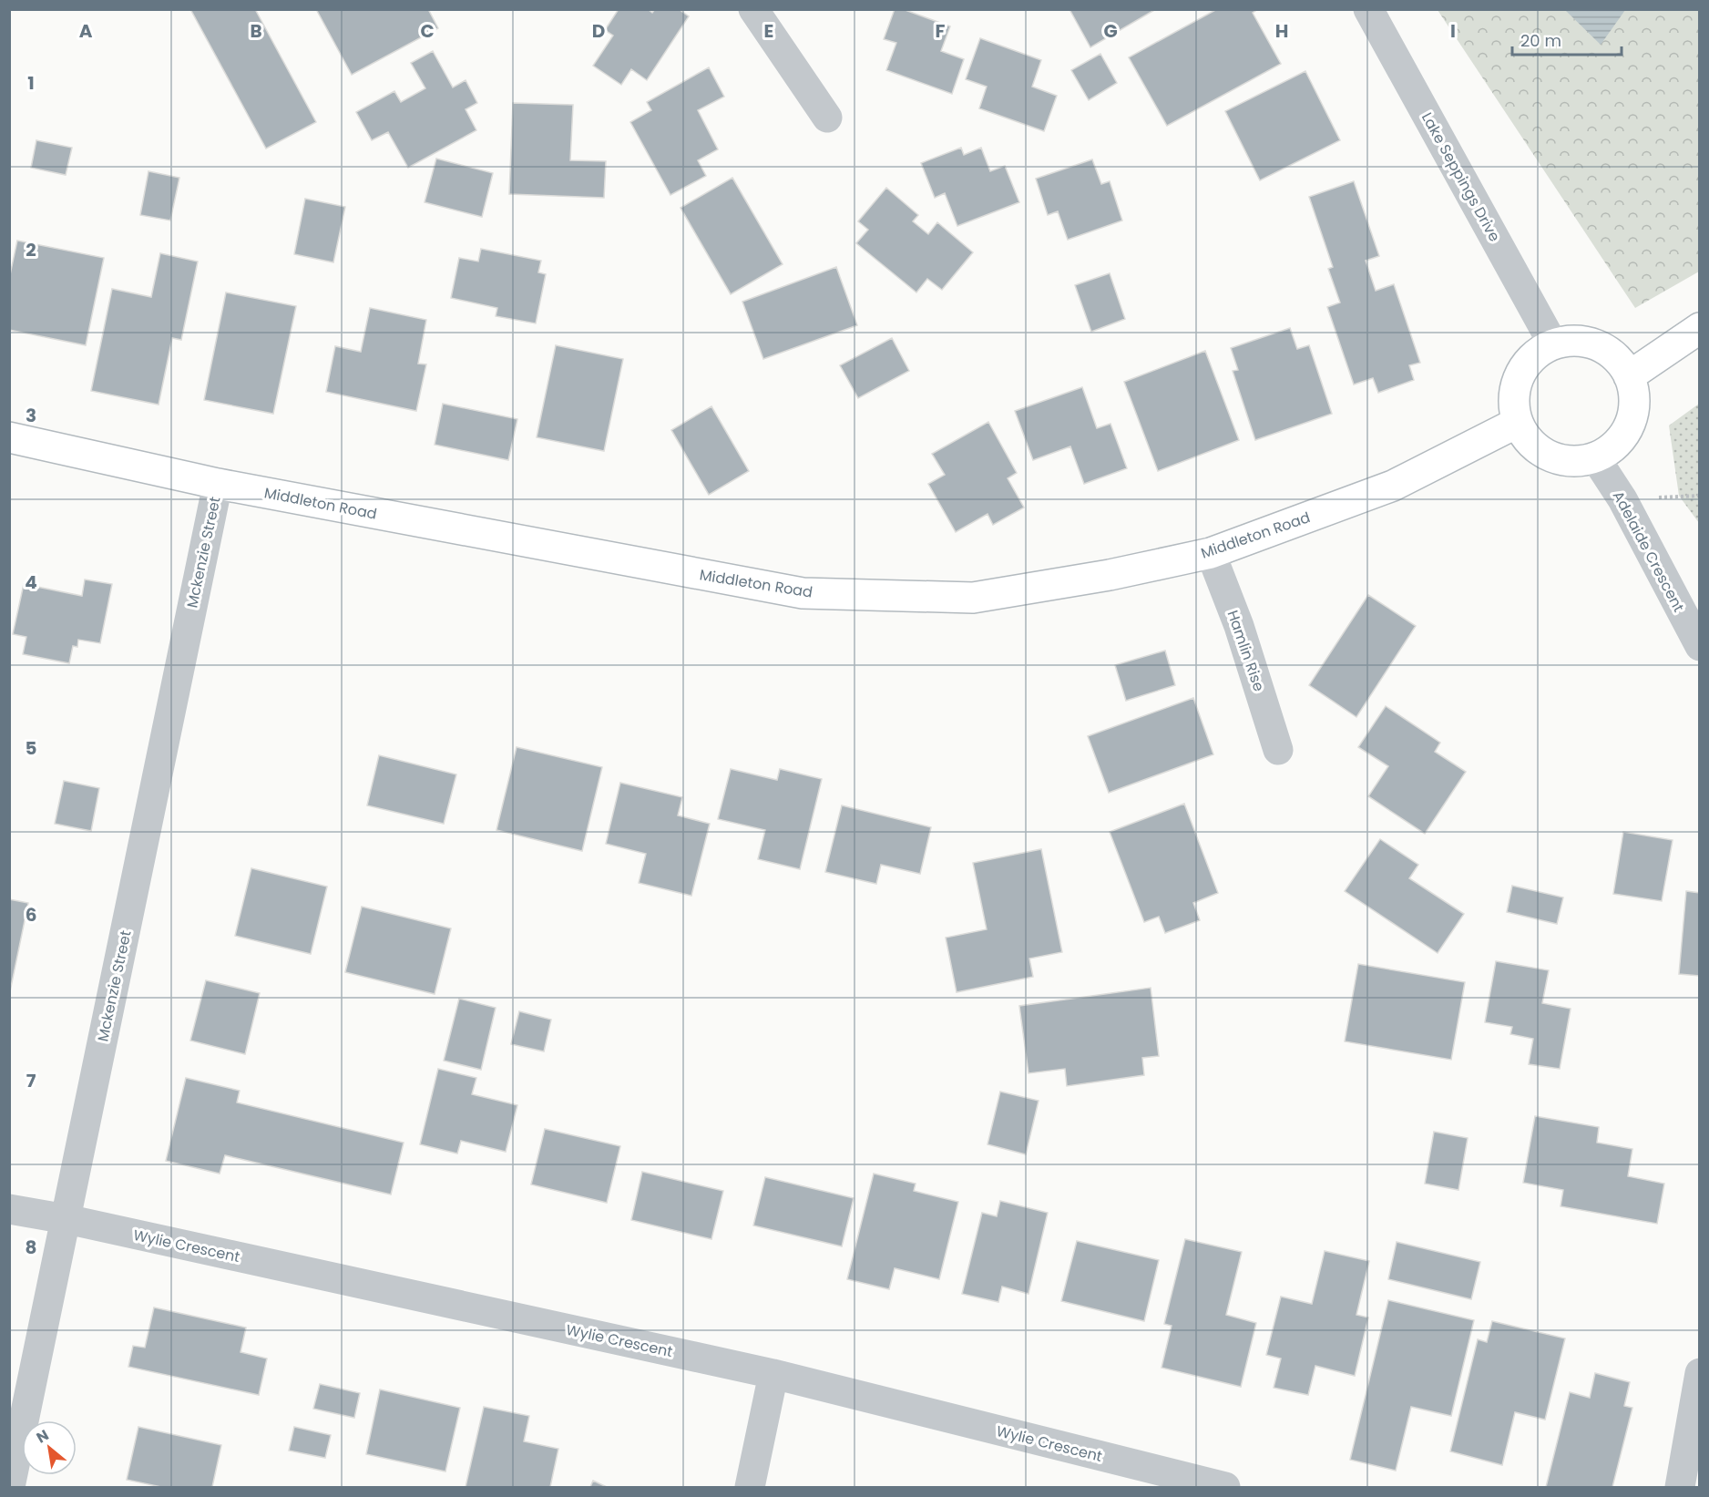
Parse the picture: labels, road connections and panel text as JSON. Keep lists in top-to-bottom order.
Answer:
{
  "streets": {
    "main road": ["Middleton Road"],
    "street": [
      "Lake Seppings Drive",
      "Adelaide Crescent",
      "Mckenzie Street",
      "Hamlin Rise",
      "Wylie Crescent"
    ]
  },
  "crossings": [
    ["Lake Seppings Drive", "Middleton Road"],
    ["Lake Seppings Drive", "Adelaide Crescent"],
    ["Middleton Road", "Adelaide Crescent"],
    ["Middleton Road", "Mckenzie Street"],
    ["Middleton Road", "Hamlin Rise"],
    ["Mckenzie Street", "Wylie Crescent"]
  ],
  "scale_bar": "20 m",
  "north": "top left",
  "grid": {
    "columns": [
      "A",
      "B",
      "C",
      "D",
      "E",
      "F",
      "G",
      "H",
      "I"
    ],
    "rows": [
      "1",
      "2",
      "3",
      "4",
      "5",
      "6",
      "7",
      "8"
    ]
  }
}
